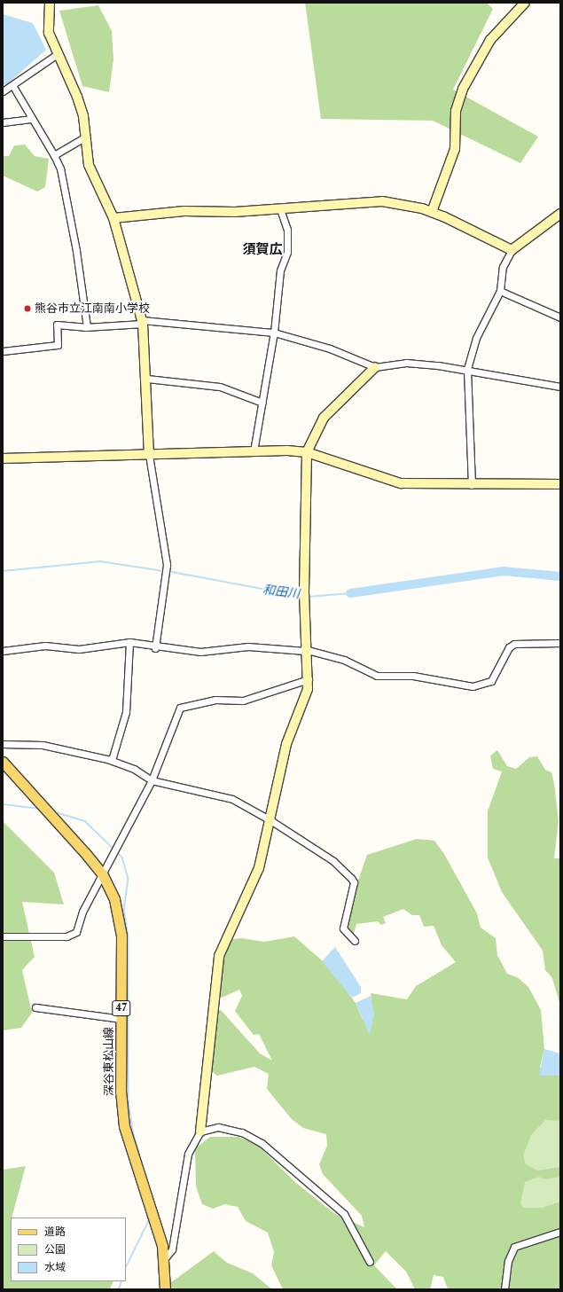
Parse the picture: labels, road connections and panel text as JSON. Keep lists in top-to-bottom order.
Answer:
{
  "streets": {
    "main road": ["47", "深谷東松山線"]
  },
  "districts": ["須賀広"],
  "water": ["和田川"],
  "places": ["熊谷市立江南南小学校"],
  "legend": ["道路", "公園", "水域"]
}
